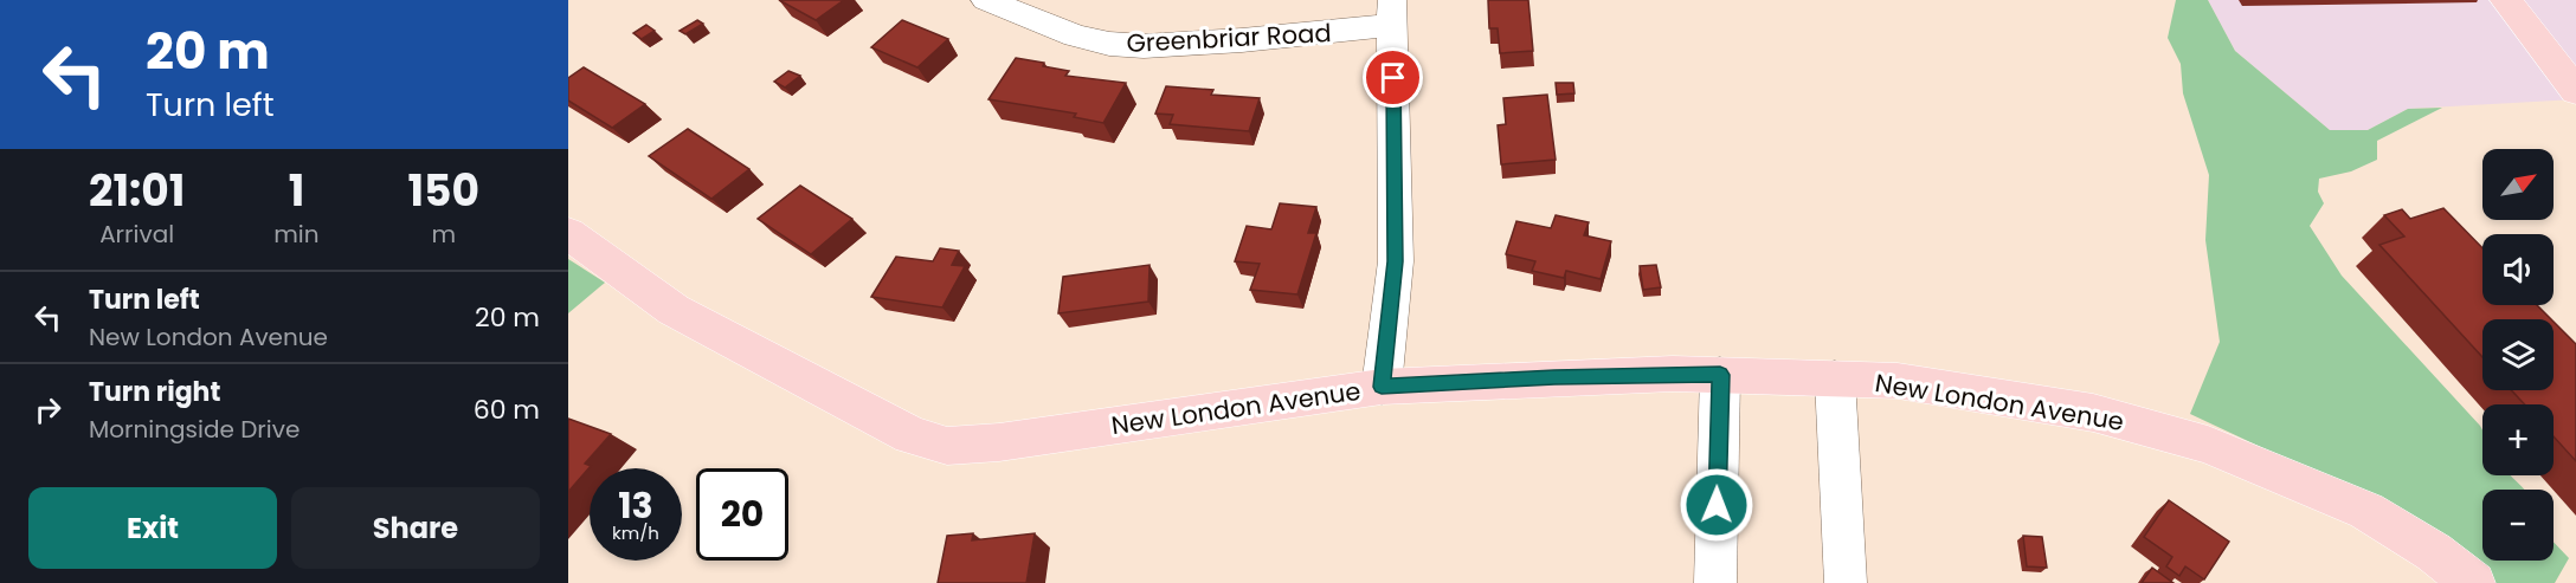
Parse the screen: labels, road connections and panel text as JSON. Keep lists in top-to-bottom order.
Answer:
{
  "streets": {
    "main road": ["New London Avenue"],
    "street": ["Greenbriar Road"]
  },
  "north": "top right",
  "page": {
    "turn": ["20 m", "Turn left"],
    "eta": [
      "21:01",
      "Arrival",
      "1",
      "min",
      "150",
      "m"
    ],
    "map_buttons": ["+", "−"],
    "list": [
      {
        "name": "Turn left",
        "note": "New London Avenue",
        "value": "20 m"
      },
      {
        "name": "Turn right",
        "note": "Morningside Drive",
        "value": "60 m"
      }
    ],
    "speed": "13 km/h",
    "limit": "20",
    "buttons": ["Exit", "Share"]
  }
}
